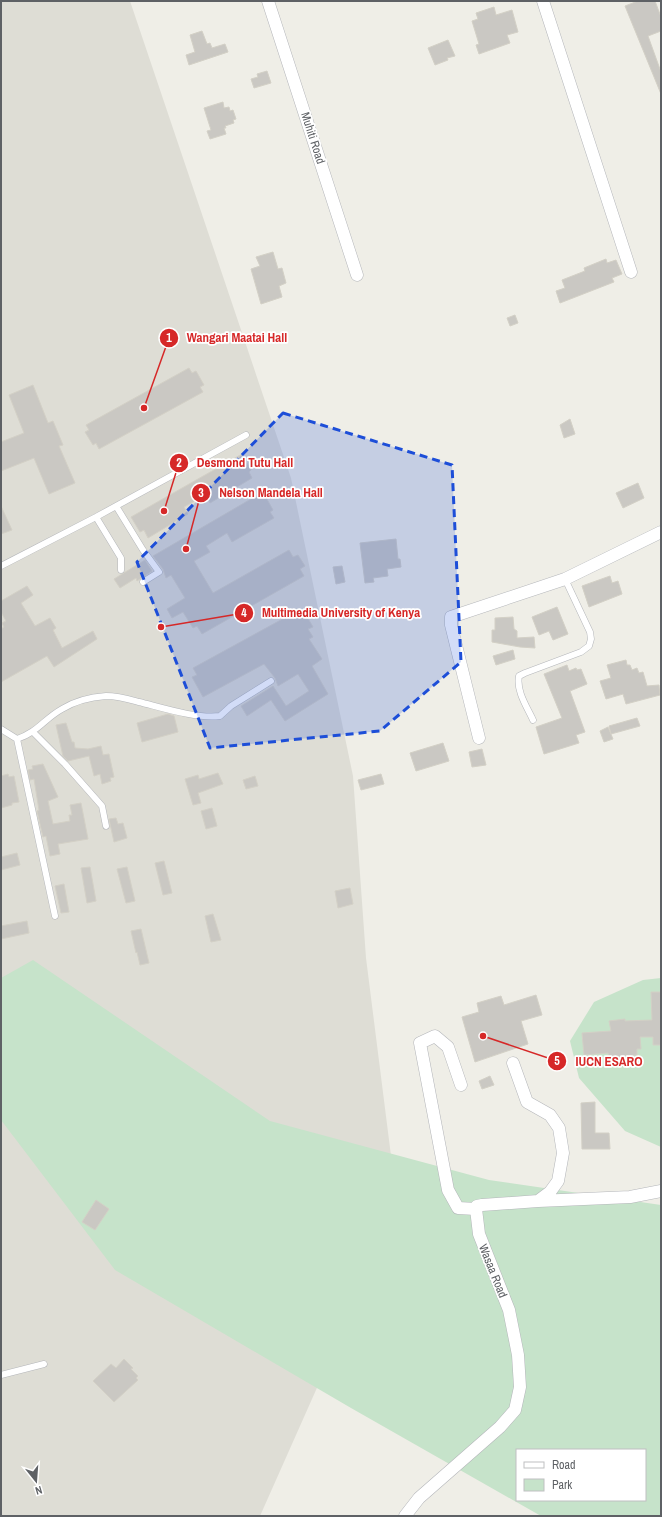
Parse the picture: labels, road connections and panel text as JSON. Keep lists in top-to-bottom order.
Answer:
{
  "streets": {
    "street": ["Muhiti Road", "Wasaa Road"]
  },
  "places": [
    "Wangari Maatai Hall",
    "Desmond Tutu Hall",
    "Nelson Mandela Hall",
    "Multimedia University of Kenya",
    "IUCN ESARO"
  ],
  "legend": ["Road", "Park"],
  "north": "bottom"
}
